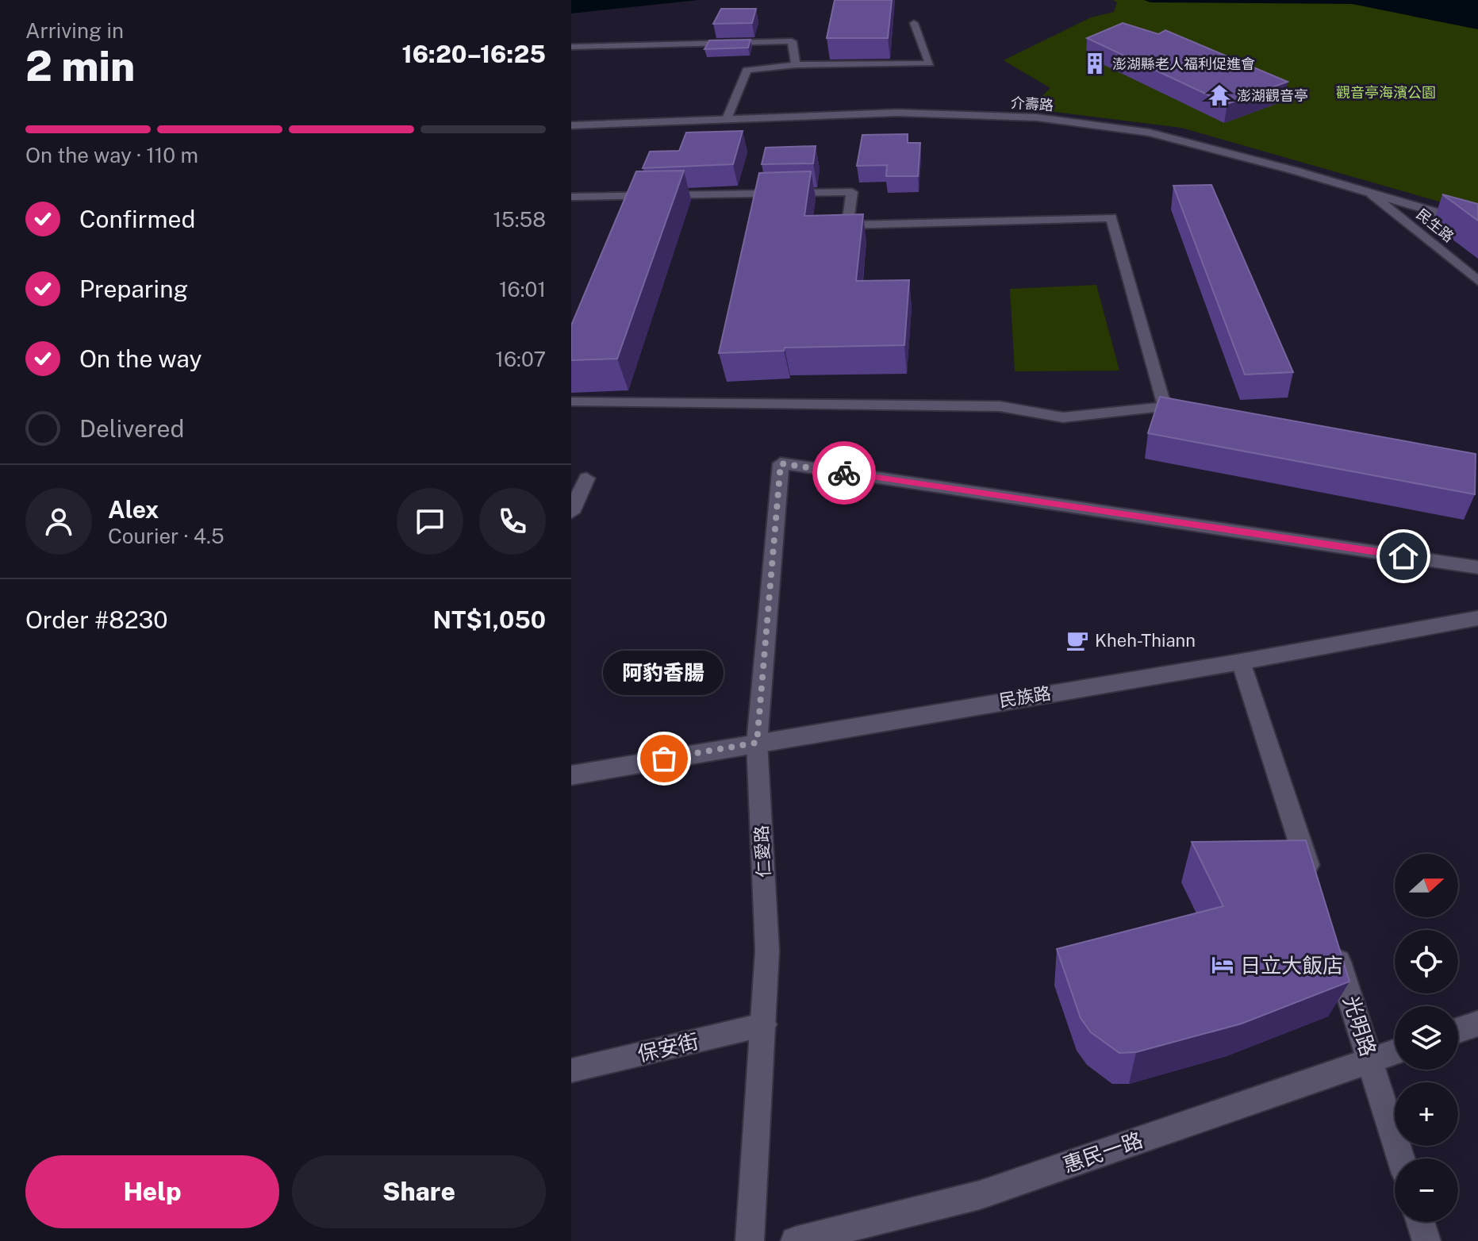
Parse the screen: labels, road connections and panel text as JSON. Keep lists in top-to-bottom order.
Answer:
{
  "streets": {
    "street": [
      "介壽路",
      "民生路",
      "民族路",
      "仁愛路",
      "光明路",
      "惠民一路"
    ],
    "lane": ["保安街"]
  },
  "crossings": [
    ["介壽路", "民生路"],
    ["民族路", "仁愛路"],
    ["仁愛路", "保安街"],
    ["光明路", "惠民一路"]
  ],
  "parks": ["觀音亭海濱公園"],
  "places": {
    "building": ["澎湖縣老人福利促進會"],
    "temple": ["澎湖觀音亭"],
    "cafe": ["Kheh-Thiann"],
    "other": ["阿豹香腸"],
    "hotel": ["日立大飯店"]
  },
  "north": "right",
  "page": {
    "heading": ["2 min", "Arriving in", "16:20–16:25"],
    "panel": [
      "Alex",
      "Courier · 4.5",
      "Order #8230",
      "NT$1,050"
    ],
    "bar": "On the way · 110 m",
    "list": [
      ["Confirmed", "15:58"],
      ["Preparing", "16:01"],
      ["On the way", "16:07"],
      "Delivered"
    ],
    "bubble": "阿豹香腸",
    "map_buttons": ["+", "−"],
    "buttons": ["Help", "Share"]
  }
}
